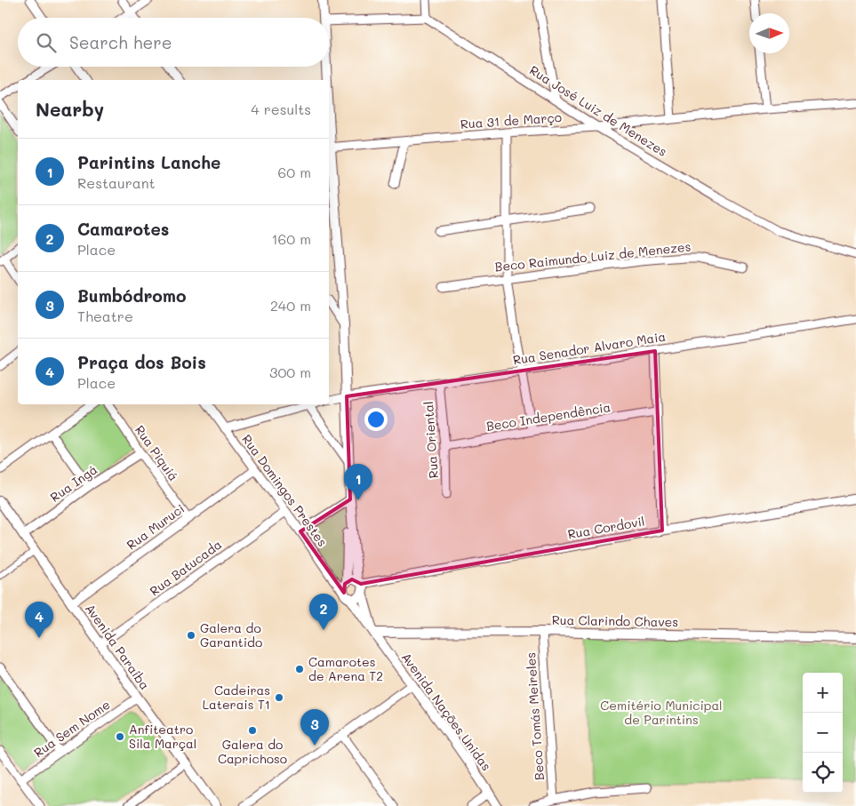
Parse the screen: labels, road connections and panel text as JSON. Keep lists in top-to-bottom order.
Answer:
{
  "streets": {
    "street": [
      "Rua José Luiz de Menezes",
      "Rua 31 de Março",
      "Beco Raimundo Luiz de Menezes",
      "Rua Senador Alvaro Maia",
      "Beco Independência",
      "Rua Oriental",
      "Rua Piquiá",
      "Rua Ingá",
      "Rua Domingos Prestes",
      "Rua Muruci",
      "Rua Cordovil",
      "Rua Batucada",
      "Rua Clarindo Chaves",
      "Avenida Paraíba",
      "Avenida Nações Unidas",
      "Beco Tomás Meireles",
      "Rua Sem Nome"
    ]
  },
  "crossings": [
    ["Rua José Luiz de Menezes", "Rua 31 de Março"],
    ["Rua Senador Alvaro Maia", "Rua Oriental"],
    ["Beco Independência", "Rua Oriental"],
    ["Rua Piquiá", "Rua Ingá"],
    ["Rua Piquiá", "Rua Muruci"],
    ["Rua Ingá", "Avenida Paraíba"],
    ["Rua Domingos Prestes", "Rua Muruci"],
    ["Rua Domingos Prestes", "Rua Cordovil"],
    ["Rua Domingos Prestes", "Rua Batucada"],
    ["Rua Domingos Prestes", "Avenida Nações Unidas"],
    ["Rua Muruci", "Avenida Paraíba"],
    ["Rua Cordovil", "Avenida Nações Unidas"],
    ["Rua Batucada", "Avenida Paraíba"],
    ["Rua Clarindo Chaves", "Avenida Nações Unidas"],
    ["Rua Clarindo Chaves", "Beco Tomás Meireles"],
    ["Avenida Paraíba", "Rua Sem Nome"]
  ],
  "parks": ["Cemitério Municipal de Parintins"],
  "places": [
    "Galera do Garantido",
    "Camarotes de Arena T2",
    "Cadeiras Laterais T1",
    "Galera do Caprichoso",
    "Anfiteatro Sila Marçal"
  ],
  "north": "right",
  "page": {
    "search": "Search here",
    "heading": ["Nearby", "4 results"],
    "list": [
      {
        "mark": "1",
        "name": "Parintins Lanche",
        "note": "Restaurant",
        "value": "60 m"
      },
      {
        "mark": "2",
        "name": "Camarotes",
        "note": "Place",
        "value": "160 m"
      },
      {
        "mark": "3",
        "name": "Bumbódromo",
        "note": "Theatre",
        "value": "240 m"
      },
      {
        "mark": "4",
        "name": "Praça dos Bois",
        "note": "Place",
        "value": "300 m"
      }
    ],
    "pins": [
      "1",
      "2",
      "4",
      "3"
    ],
    "map_buttons": ["+", "−"]
  }
}
